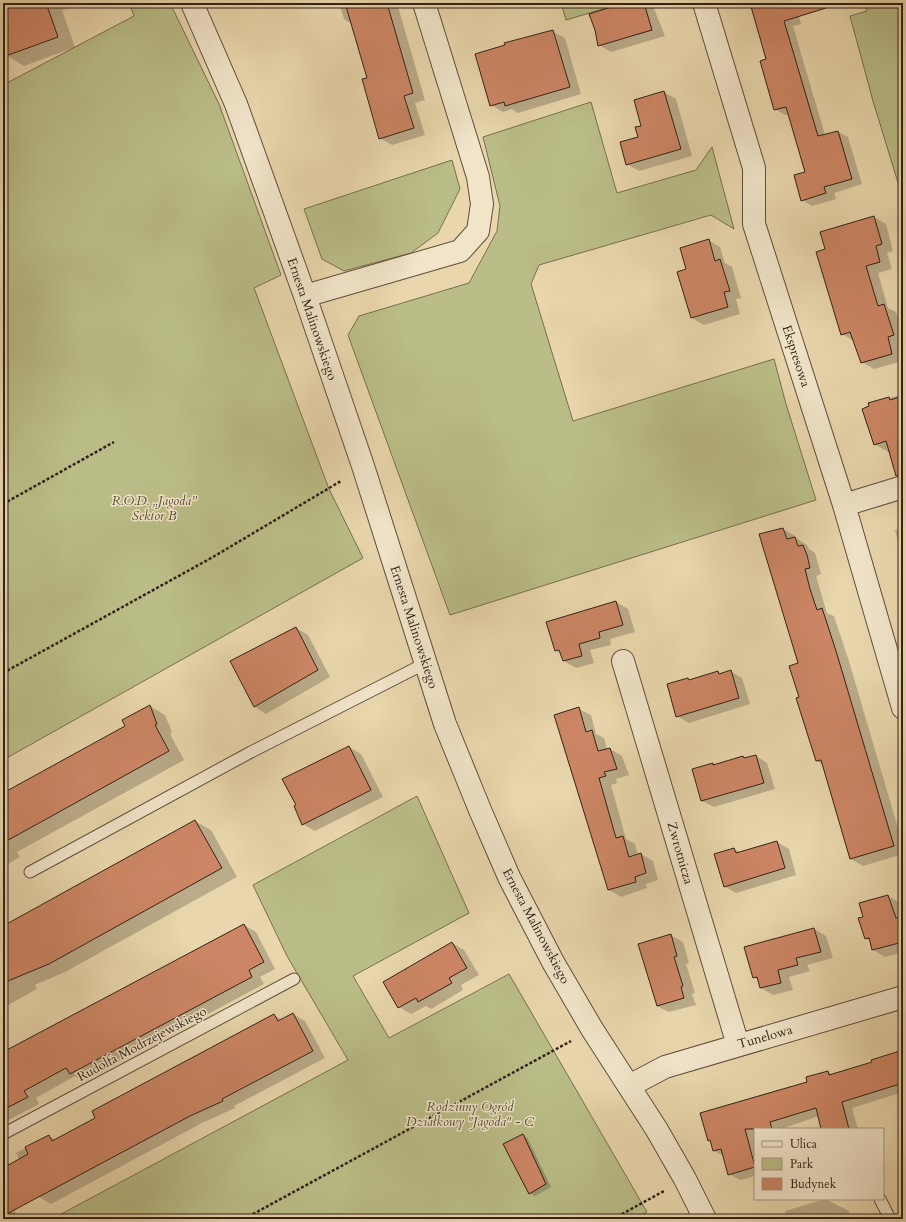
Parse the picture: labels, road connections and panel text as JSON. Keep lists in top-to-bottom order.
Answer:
{
  "streets": {
    "street": [
      "Ernesta Malinowskiego",
      "Ekspresowa",
      "Zwrotnicza",
      "Tunelowa"
    ],
    "lane": ["Rudolfa Modrzejewskiego"]
  },
  "crossings": [
    ["Ernesta Malinowskiego", "Tunelowa"],
    ["Zwrotnicza", "Tunelowa"]
  ],
  "parks": ["R.O.D. „Jagoda” Sektor B", "Rodzinny Ogród Działkowy \"Jagoda\" - C"],
  "legend": ["Ulica", "Park", "Budynek"]
}
